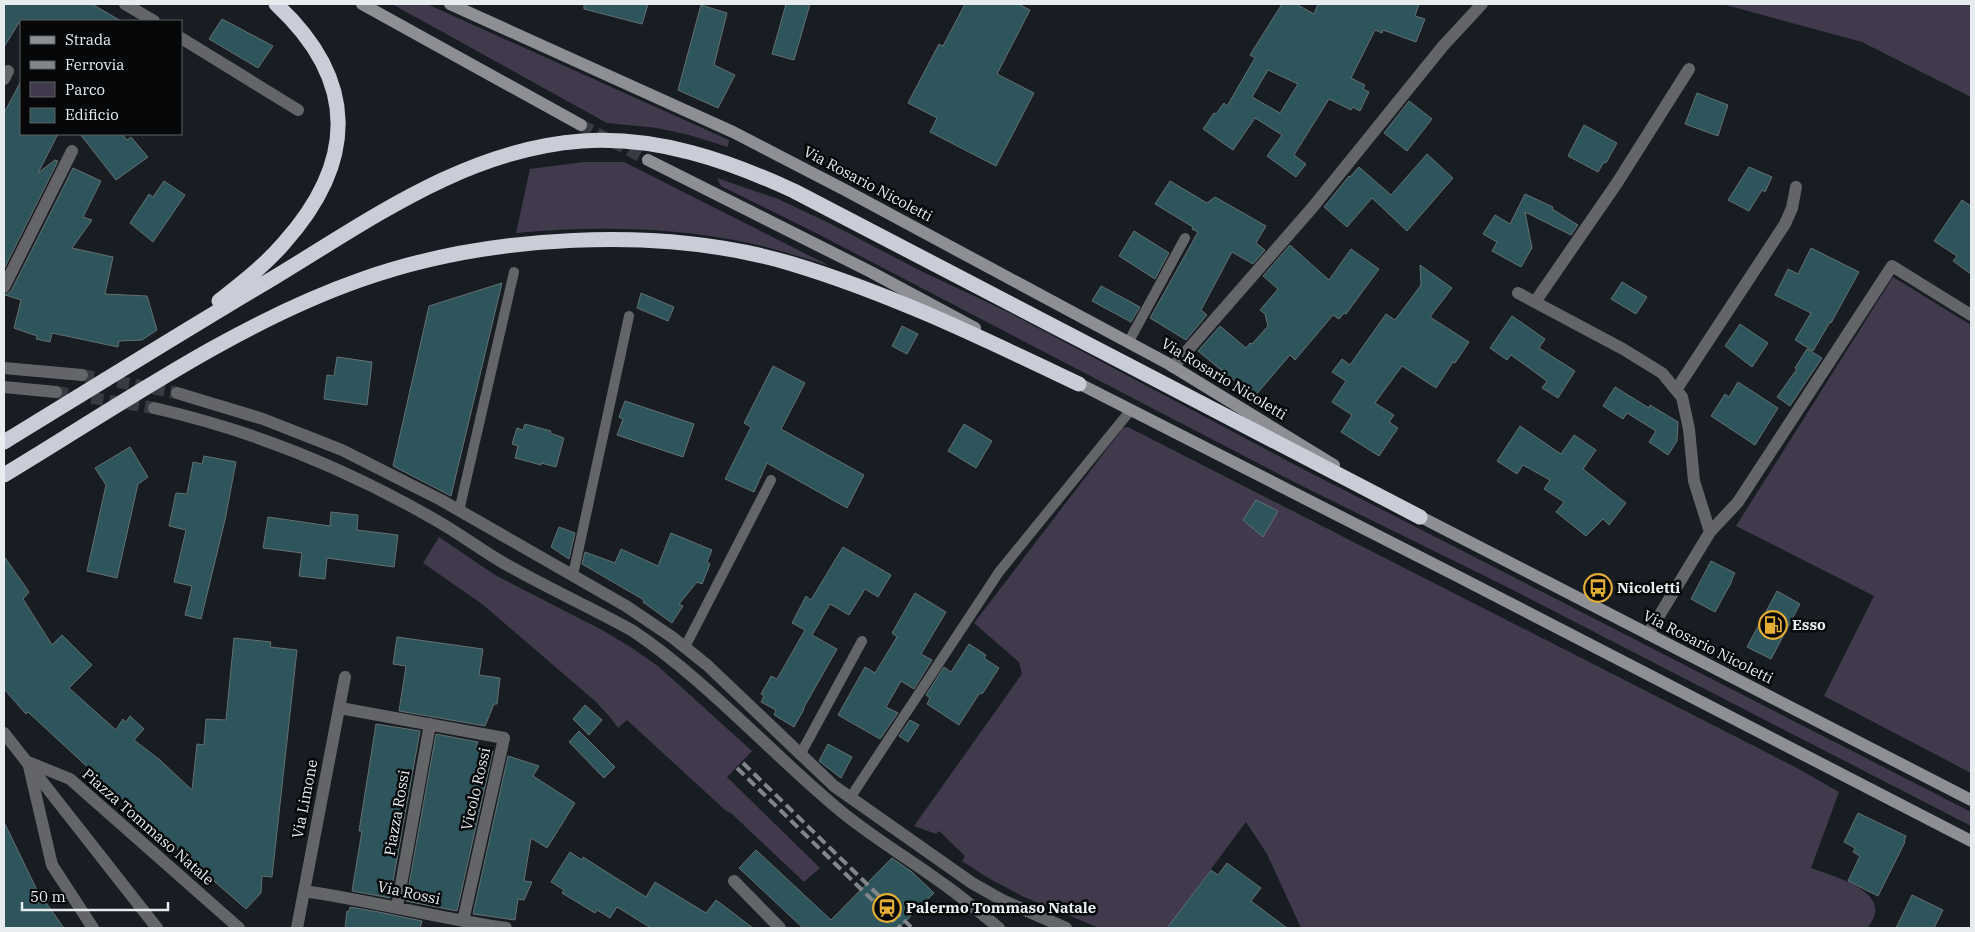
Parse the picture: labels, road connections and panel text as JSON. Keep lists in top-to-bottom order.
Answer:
{
  "streets": {
    "main road": ["Via Rosario Nicoletti"],
    "street": [
      "Vicolo Rossi",
      "Via Limone",
      "Piazza Rossi",
      "Piazza Tommaso Natale",
      "Via Rossi"
    ]
  },
  "crossings": [
    ["Vicolo Rossi", "Piazza Rossi"],
    ["Vicolo Rossi", "Via Rossi"],
    ["Via Limone", "Via Rossi"],
    ["Piazza Rossi", "Via Rossi"]
  ],
  "places": {
    "bus stop": ["Nicoletti"],
    "fuel station": ["Esso"],
    "station": ["Palermo Tommaso Natale"]
  },
  "legend": [
    "Strada",
    "Ferrovia",
    "Parco",
    "Edificio"
  ],
  "scale_bar": "50 m"
}
